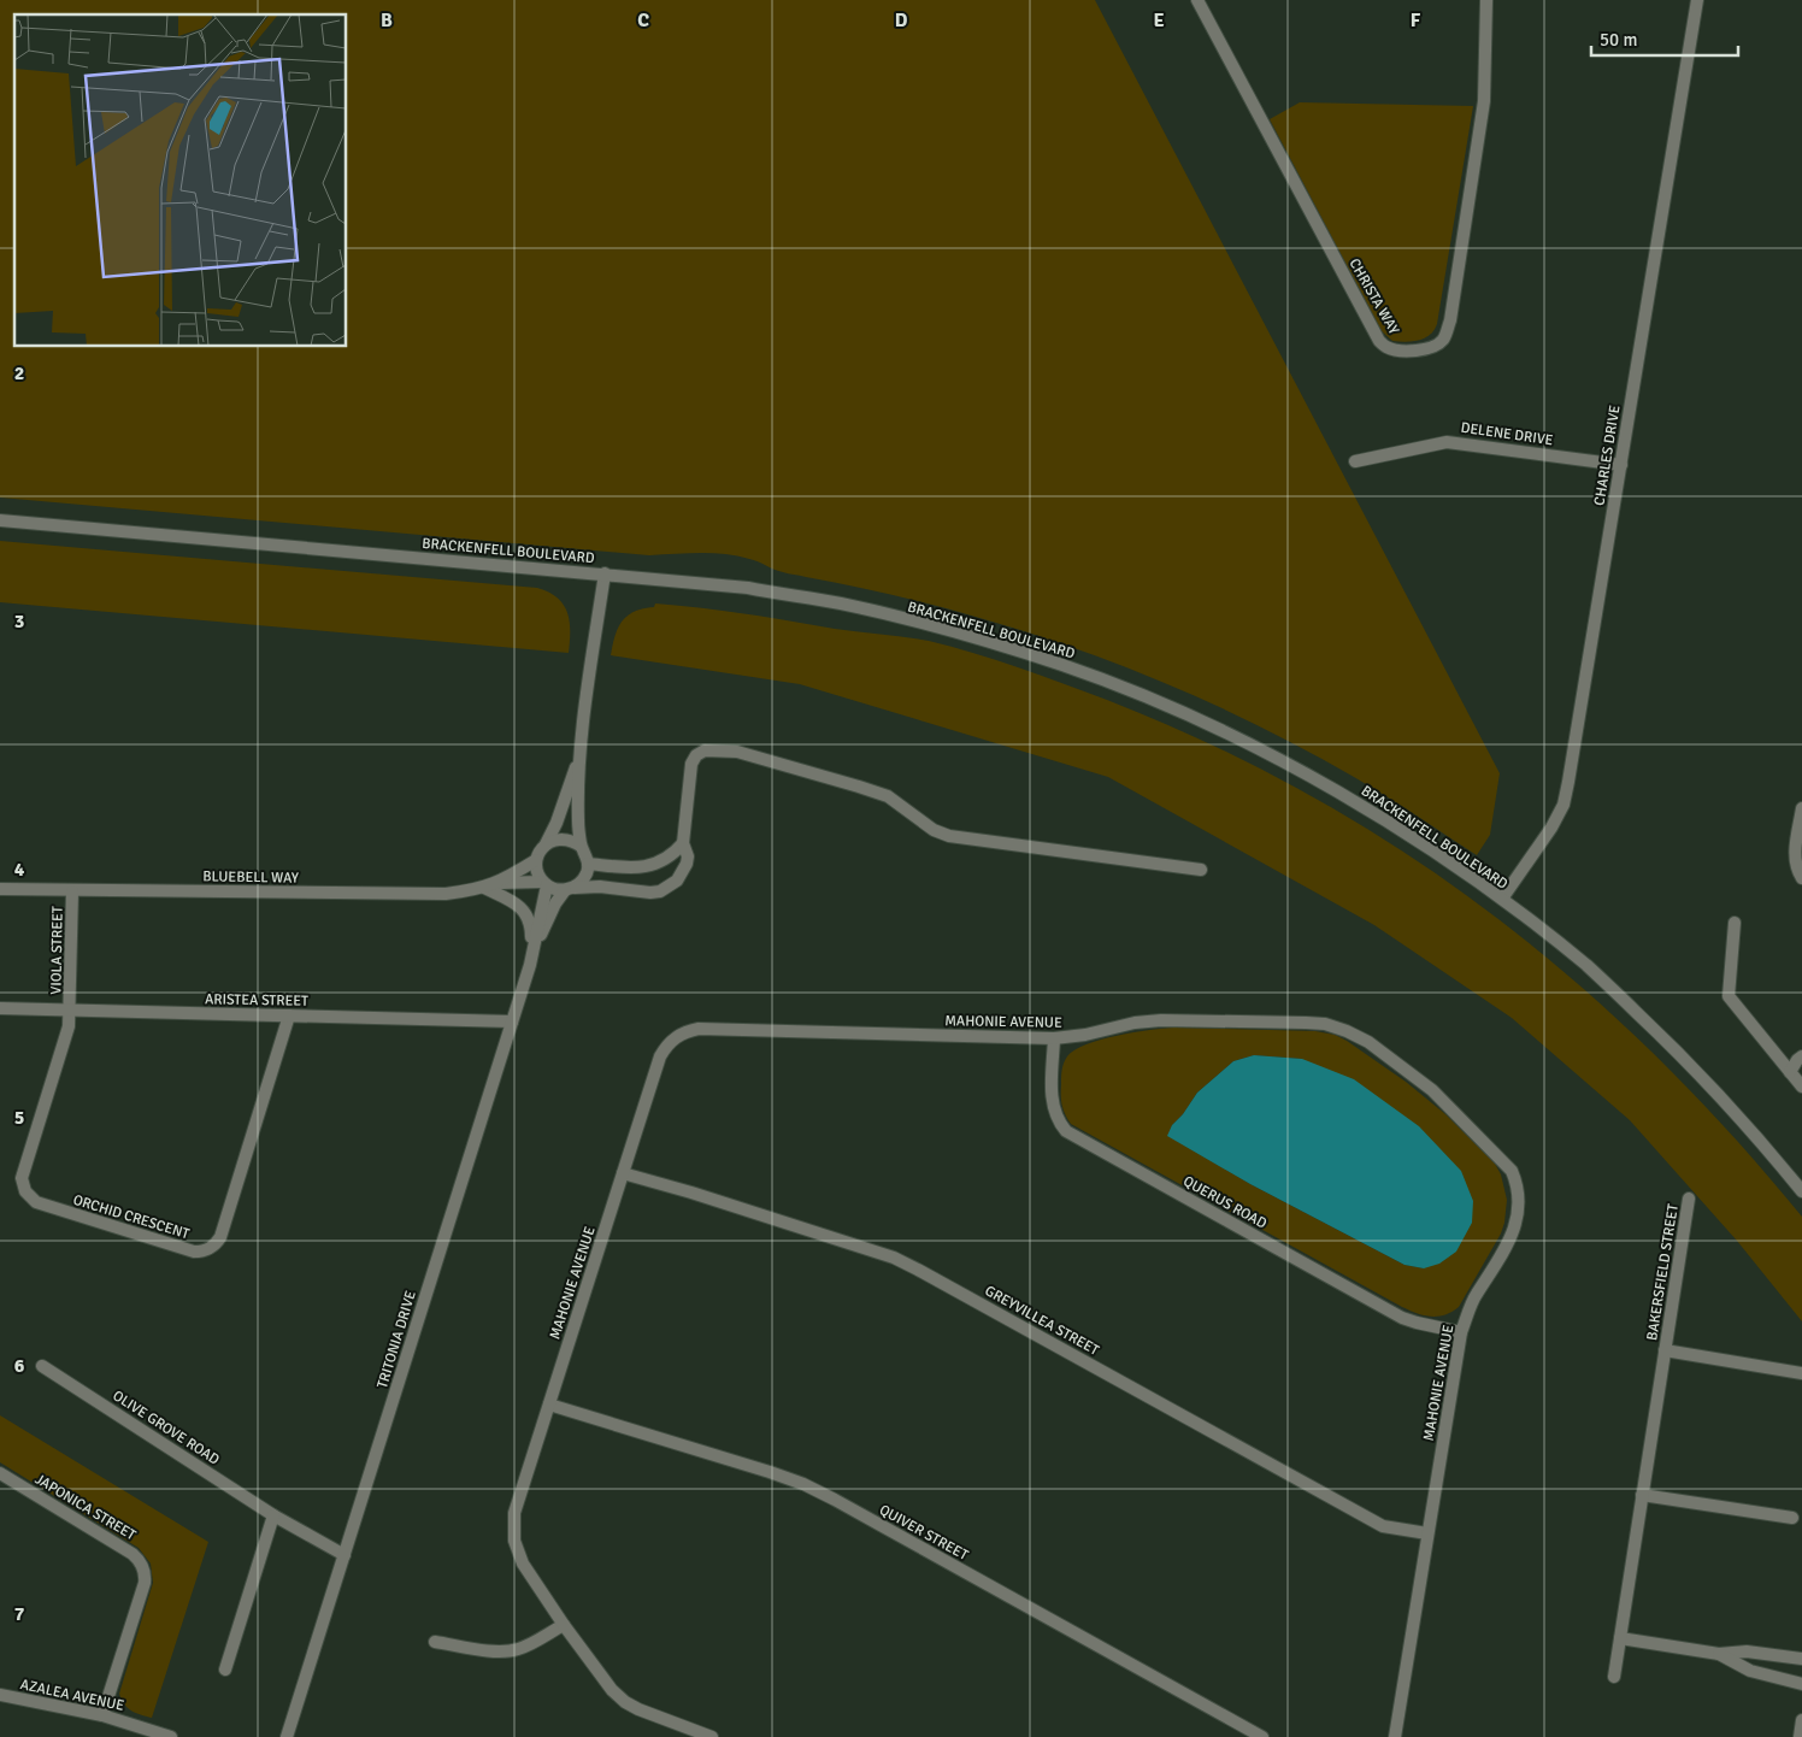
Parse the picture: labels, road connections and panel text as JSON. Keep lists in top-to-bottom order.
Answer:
{
  "streets": {
    "street": [
      "CHRISTA WAY",
      "DELENE DRIVE",
      "CHARLES DRIVE",
      "BRACKENFELL BOULEVARD",
      "BLUEBELL WAY",
      "VIOLA STREET",
      "ARISTEA STREET",
      "MAHONIE AVENUE",
      "QUERUS ROAD",
      "ORCHID CRESCENT",
      "BAKERSFIELD STREET",
      "GREYVILLEA STREET",
      "TRITONIA DRIVE",
      "OLIVE GROVE ROAD",
      "JAPONICA STREET",
      "QUIVER STREET",
      "AZALEA AVENUE"
    ]
  },
  "crossings": [
    ["DELENE DRIVE", "CHARLES DRIVE"],
    ["CHARLES DRIVE", "BRACKENFELL BOULEVARD"],
    ["BLUEBELL WAY", "VIOLA STREET"],
    ["VIOLA STREET", "ARISTEA STREET"],
    ["VIOLA STREET", "ORCHID CRESCENT"],
    ["ARISTEA STREET", "ORCHID CRESCENT"],
    ["ARISTEA STREET", "TRITONIA DRIVE"],
    ["MAHONIE AVENUE", "QUERUS ROAD"],
    ["MAHONIE AVENUE", "GREYVILLEA STREET"],
    ["MAHONIE AVENUE", "QUIVER STREET"],
    ["TRITONIA DRIVE", "OLIVE GROVE ROAD"],
    ["JAPONICA STREET", "AZALEA AVENUE"]
  ],
  "scale_bar": "50 m",
  "grid": {
    "columns": [
      "B",
      "C",
      "D",
      "E",
      "F"
    ],
    "rows": [
      "2",
      "3",
      "4",
      "5",
      "6",
      "7"
    ]
  }
}
